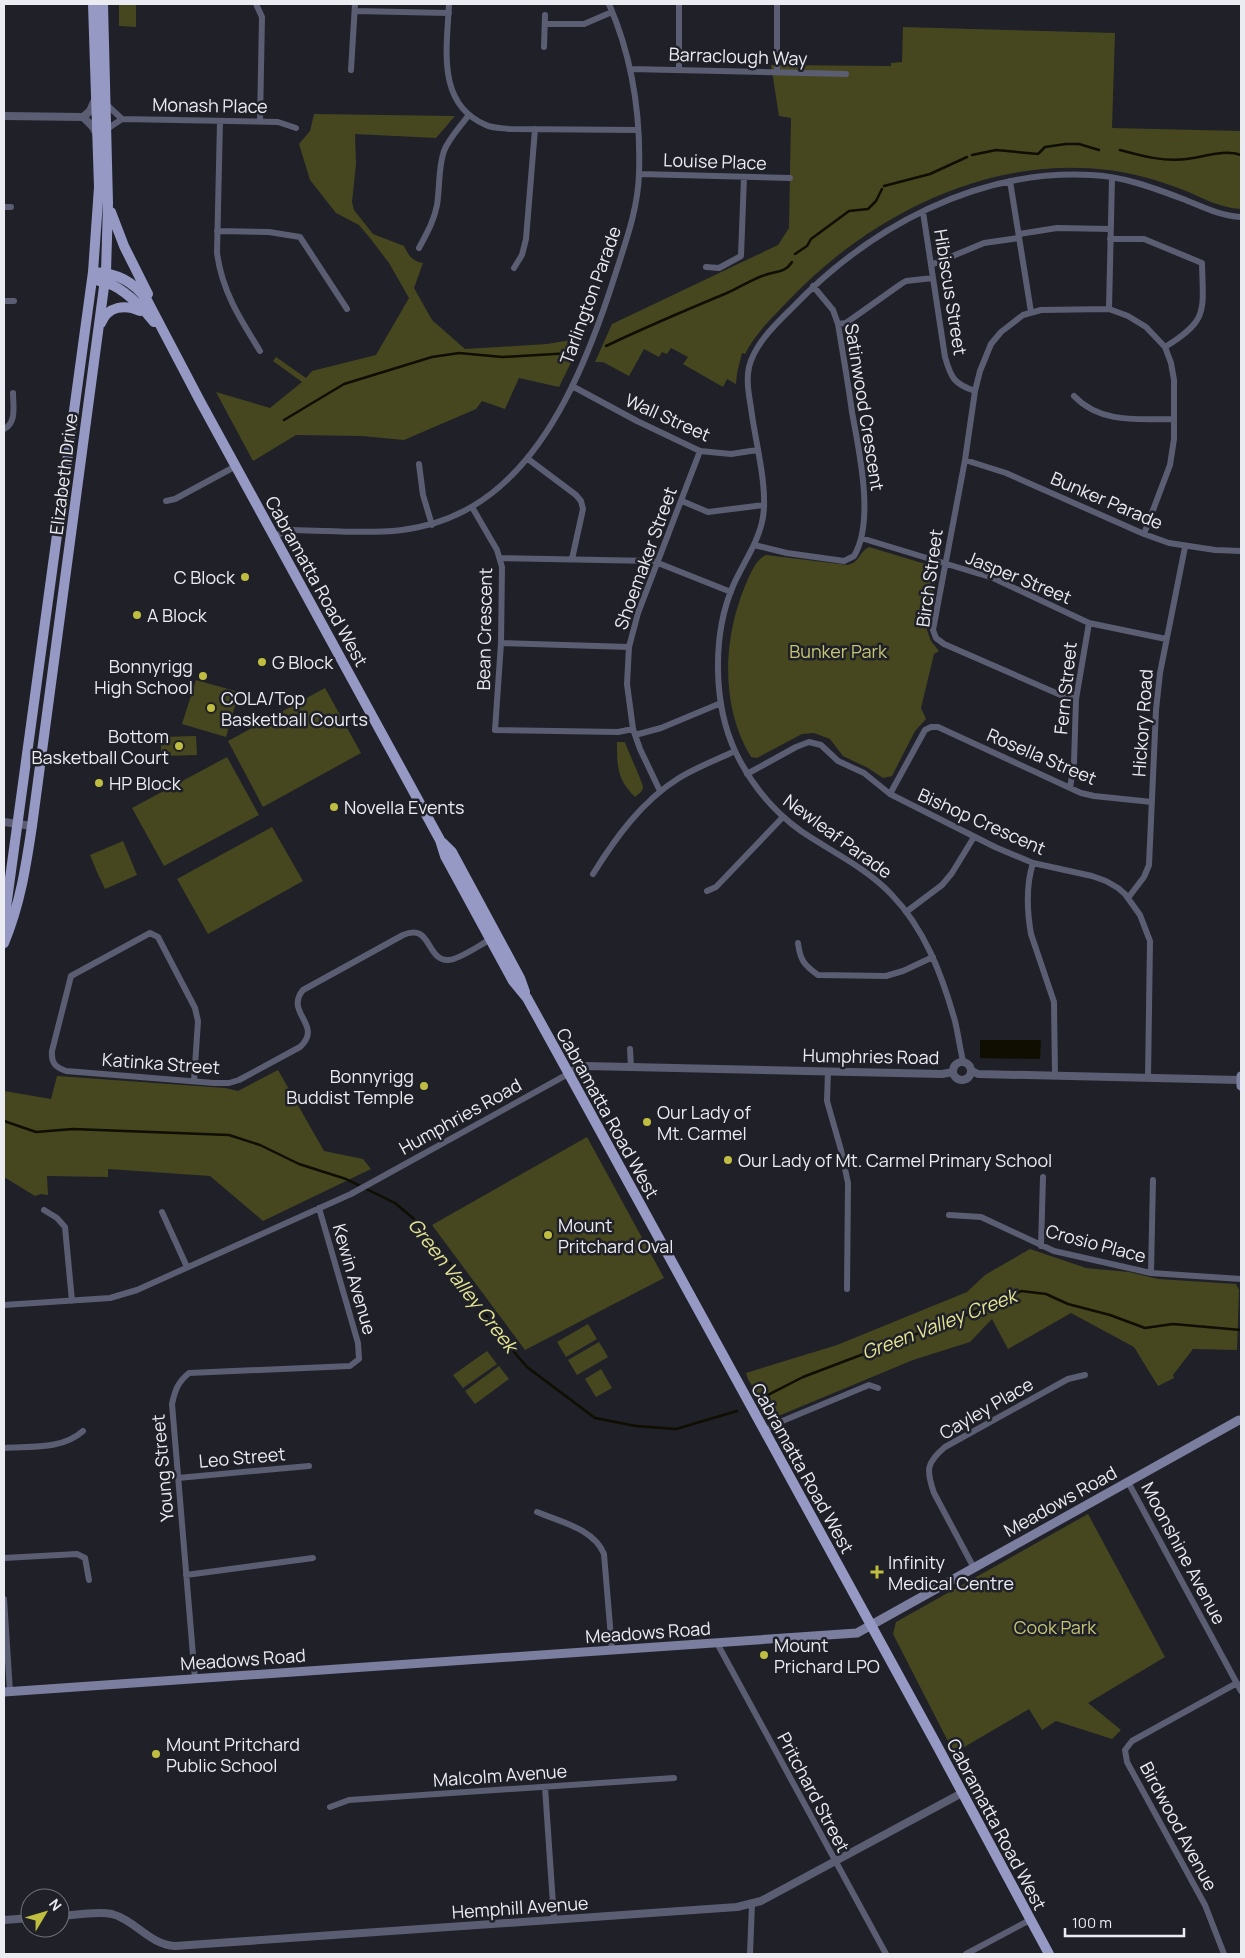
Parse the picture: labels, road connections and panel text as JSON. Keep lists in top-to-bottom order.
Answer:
{
  "streets": {
    "main road": ["Elizabeth Drive", "Cabramatta Road West", "Meadows Road"],
    "street": [
      "Barraclough Way",
      "Monash Place",
      "Louise Place",
      "Hibiscus Street",
      "Tarlington Parade",
      "Satinwood Crescent",
      "Wall Street",
      "Bunker Parade",
      "Shoemaker Street",
      "Jasper Street",
      "Birch Street",
      "Bean Crescent",
      "Fern Street",
      "Hickory Road",
      "Rosella Street",
      "Bishop Crescent",
      "Newleaf Parade",
      "Humphries Road",
      "Katinka Street",
      "Crosio Place",
      "Kewin Avenue",
      "Cayley Place",
      "Leo Street",
      "Young Street",
      "Moonshine Avenue",
      "Malcolm Avenue",
      "Pritchard Street",
      "Birdwood Avenue",
      "Hemphill Avenue"
    ]
  },
  "crossings": [
    ["Barraclough Way", "Tarlington Parade"],
    ["Louise Place", "Tarlington Parade"],
    ["Hibiscus Street", "Birch Street"],
    ["Hibiscus Street", "Newleaf Parade"],
    ["Tarlington Parade", "Wall Street"],
    ["Tarlington Parade", "Cabramatta Road West"],
    ["Tarlington Parade", "Bean Crescent"],
    ["Satinwood Crescent", "Jasper Street"],
    ["Satinwood Crescent", "Newleaf Parade"],
    ["Wall Street", "Shoemaker Street"],
    ["Wall Street", "Newleaf Parade"],
    ["Elizabeth Drive", "Cabramatta Road West"],
    ["Bunker Parade", "Birch Street"],
    ["Bunker Parade", "Hickory Road"],
    ["Shoemaker Street", "Bean Crescent"],
    ["Jasper Street", "Birch Street"],
    ["Jasper Street", "Fern Street"],
    ["Jasper Street", "Hickory Road"],
    ["Birch Street", "Fern Street"],
    ["Cabramatta Road West", "Humphries Road"],
    ["Cabramatta Road West", "Katinka Street"],
    ["Cabramatta Road West", "Meadows Road"],
    ["Cabramatta Road West", "Hemphill Avenue"],
    ["Fern Street", "Rosella Street"],
    ["Hickory Road", "Rosella Street"],
    ["Hickory Road", "Bishop Crescent"],
    ["Rosella Street", "Bishop Crescent"],
    ["Bishop Crescent", "Newleaf Parade"],
    ["Newleaf Parade", "Humphries Road"],
    ["Humphries Road", "Kewin Avenue"],
    ["Kewin Avenue", "Young Street"],
    ["Cayley Place", "Meadows Road"],
    ["Leo Street", "Young Street"],
    ["Young Street", "Meadows Road"],
    ["Meadows Road", "Moonshine Avenue"],
    ["Meadows Road", "Pritchard Street"],
    ["Moonshine Avenue", "Birdwood Avenue"],
    ["Pritchard Street", "Hemphill Avenue"]
  ],
  "water": ["Green Valley Creek"],
  "parks": ["Bunker Park", "Cook Park"],
  "places": {
    "other": [
      "C Block",
      "A Block",
      "G Block",
      "Bonnyrigg High School",
      "COLA/Top Basketball Courts",
      "Bottom Basketball Court",
      "HP Block",
      "Novella Events",
      "Bonnyrigg Buddist Temple",
      "Our Lady of Mt. Carmel",
      "Our Lady of Mt. Carmel Primary School",
      "Mount Pritchard Oval",
      "Mount Prichard LPO",
      "Mount Pritchard Public School"
    ],
    "health": ["Infinity Medical Centre"]
  },
  "scale_bar": "100 m",
  "north": "top right"
}
